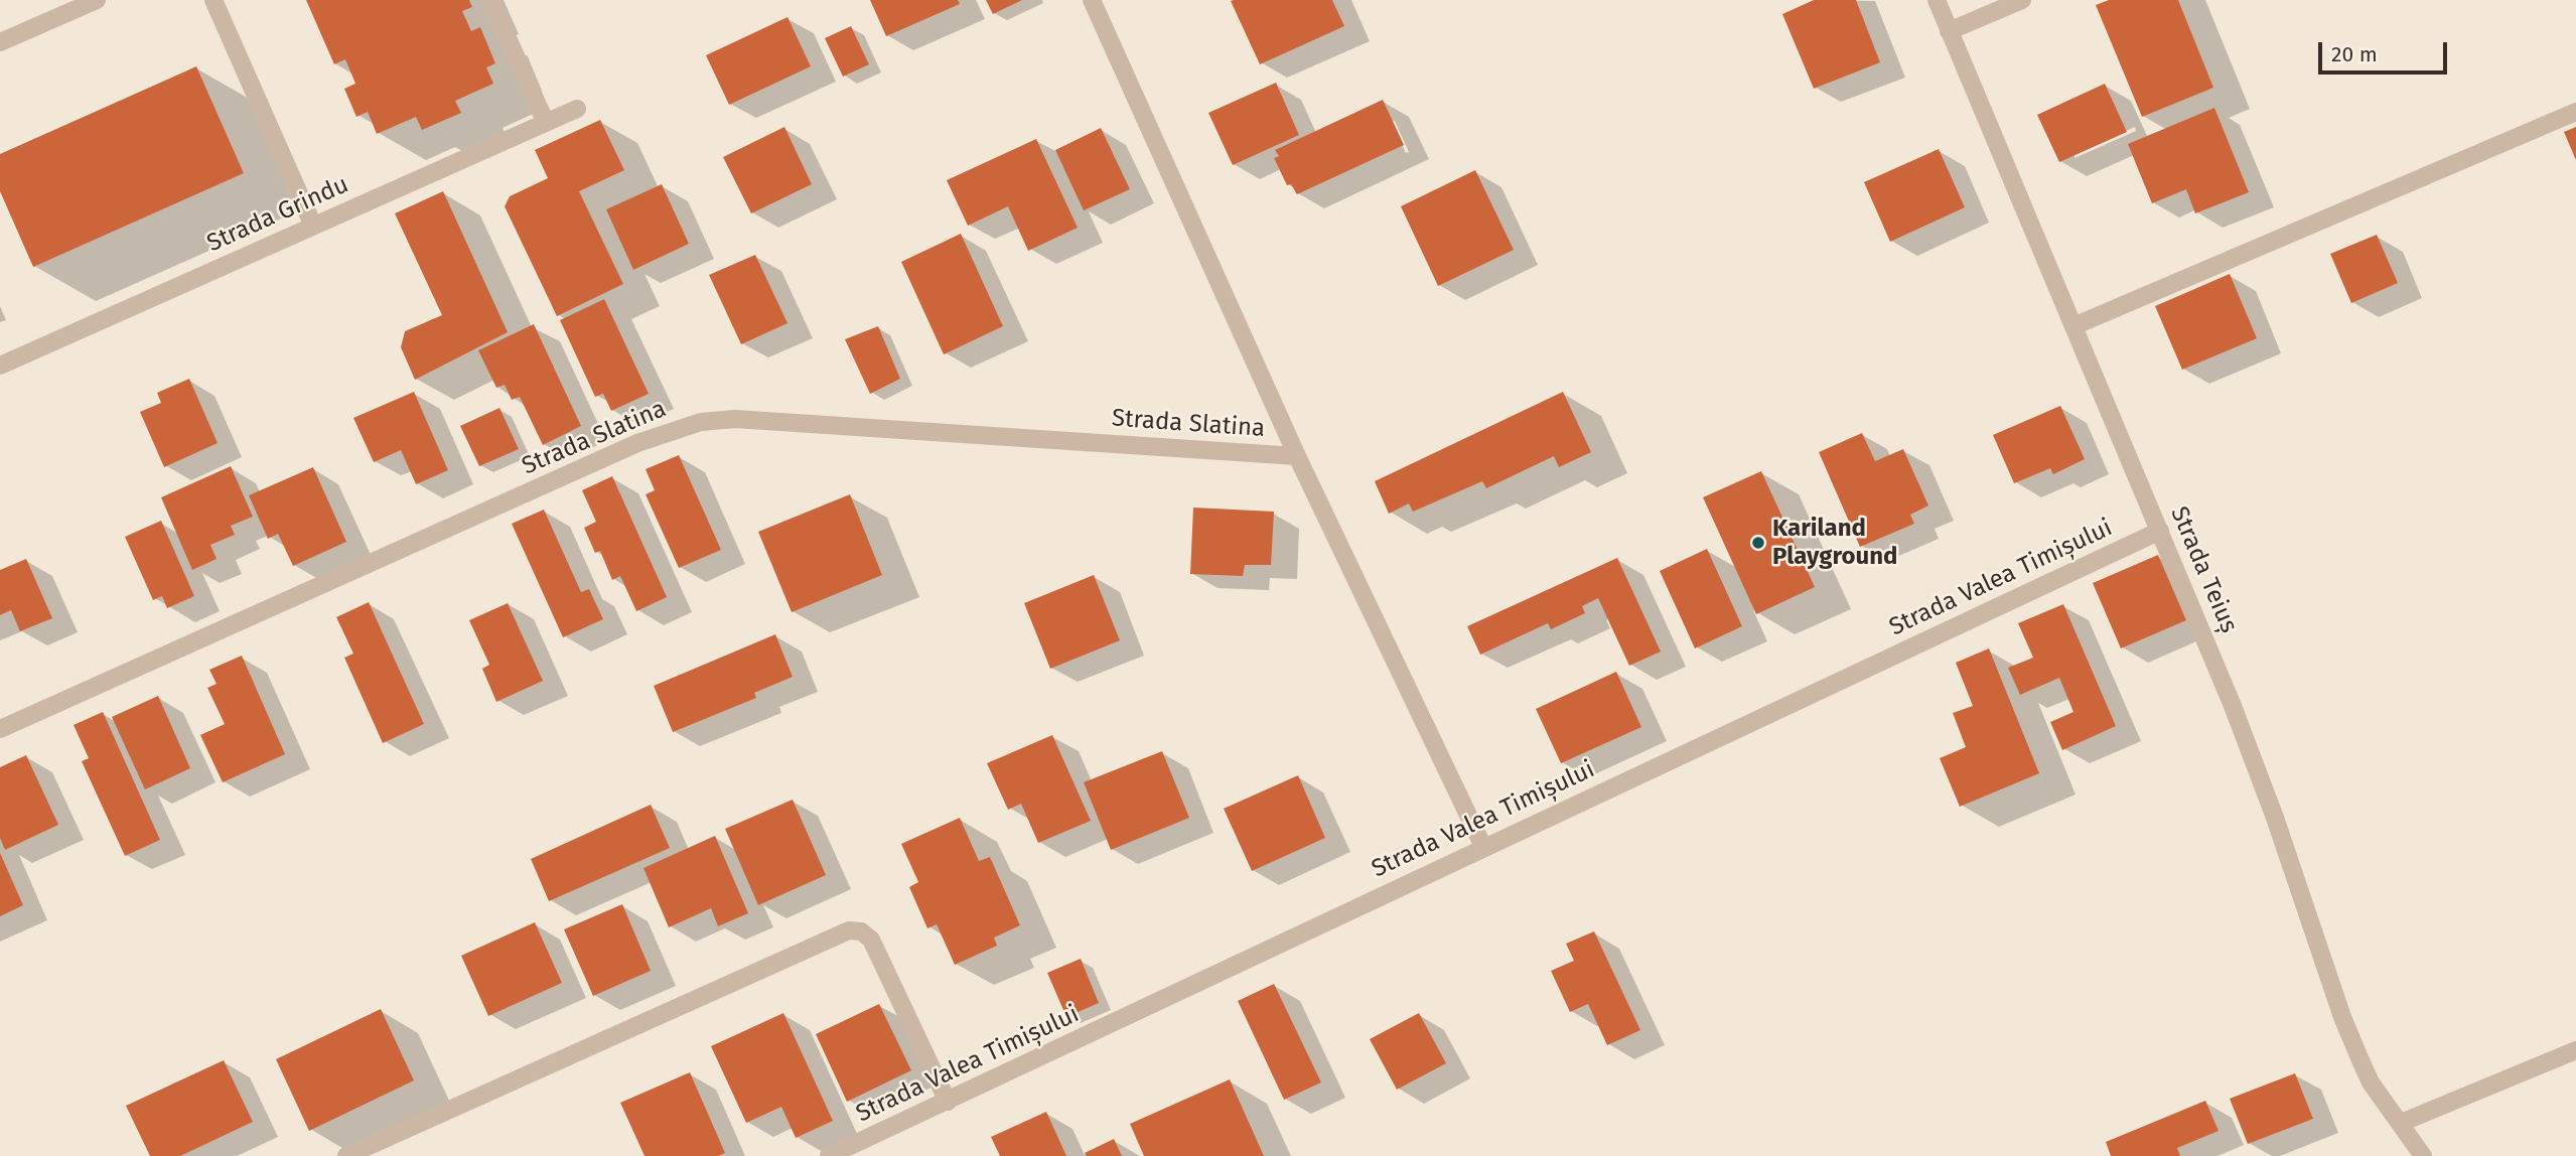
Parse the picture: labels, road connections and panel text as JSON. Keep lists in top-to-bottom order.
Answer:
{
  "streets": {
    "street": [
      "Strada Grindu",
      "Strada Slatina",
      "Strada Teiuș",
      "Strada Valea Timișului"
    ]
  },
  "crossings": [
    ["Strada Slatina", "Strada Valea Timișului"],
    ["Strada Teiuș", "Strada Valea Timișului"]
  ],
  "places": ["Kariland Playground"],
  "scale_bar": "20 m"
}
